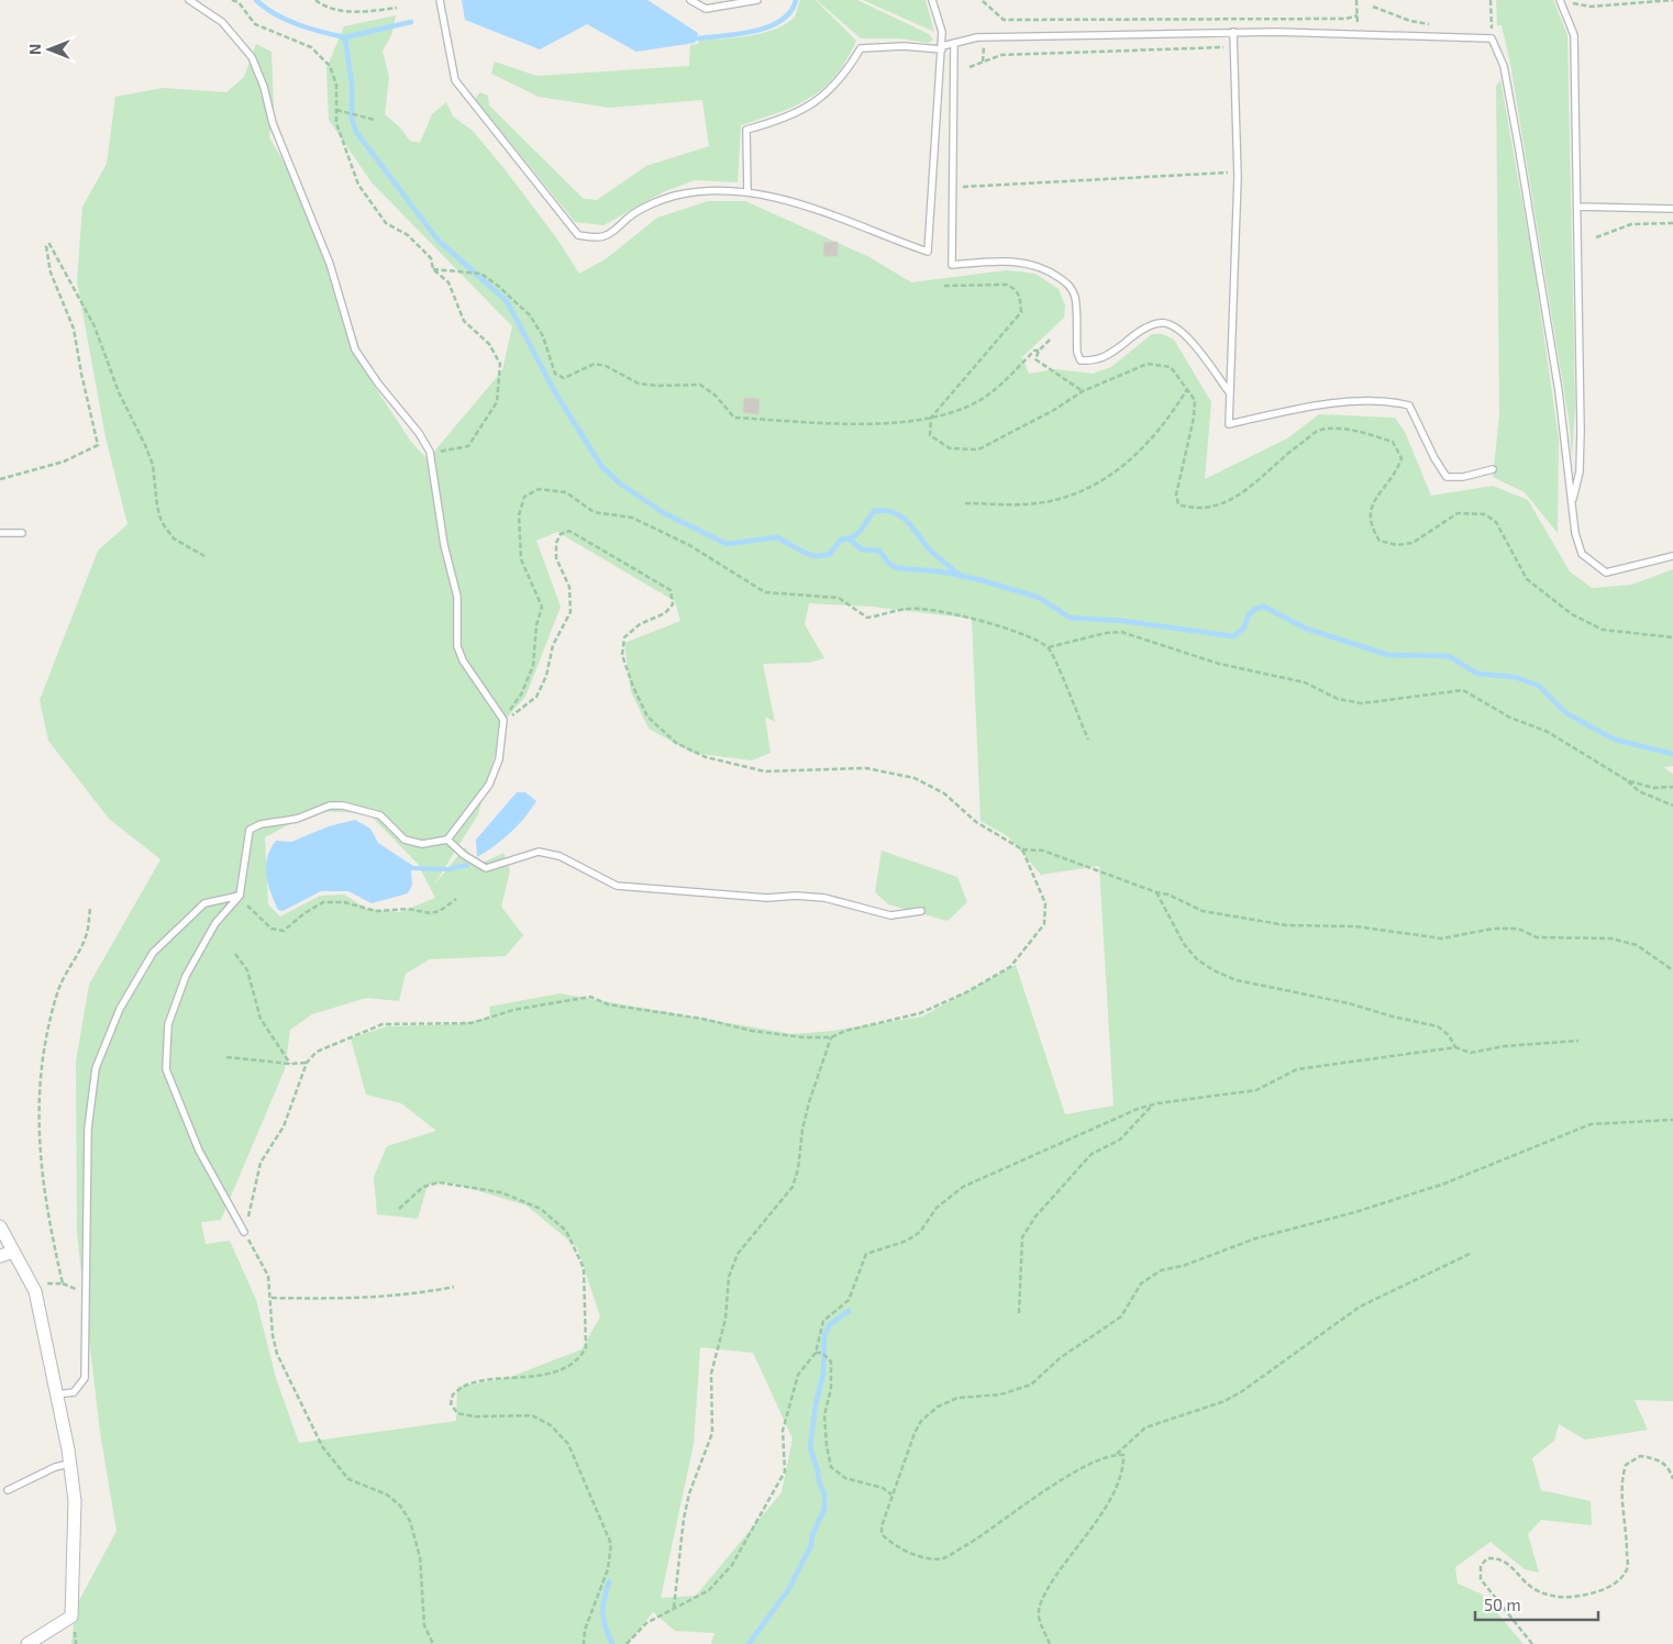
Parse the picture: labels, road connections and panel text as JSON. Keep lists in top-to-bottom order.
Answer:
{
  "scale_bar": "50 m",
  "north": "left"
}
